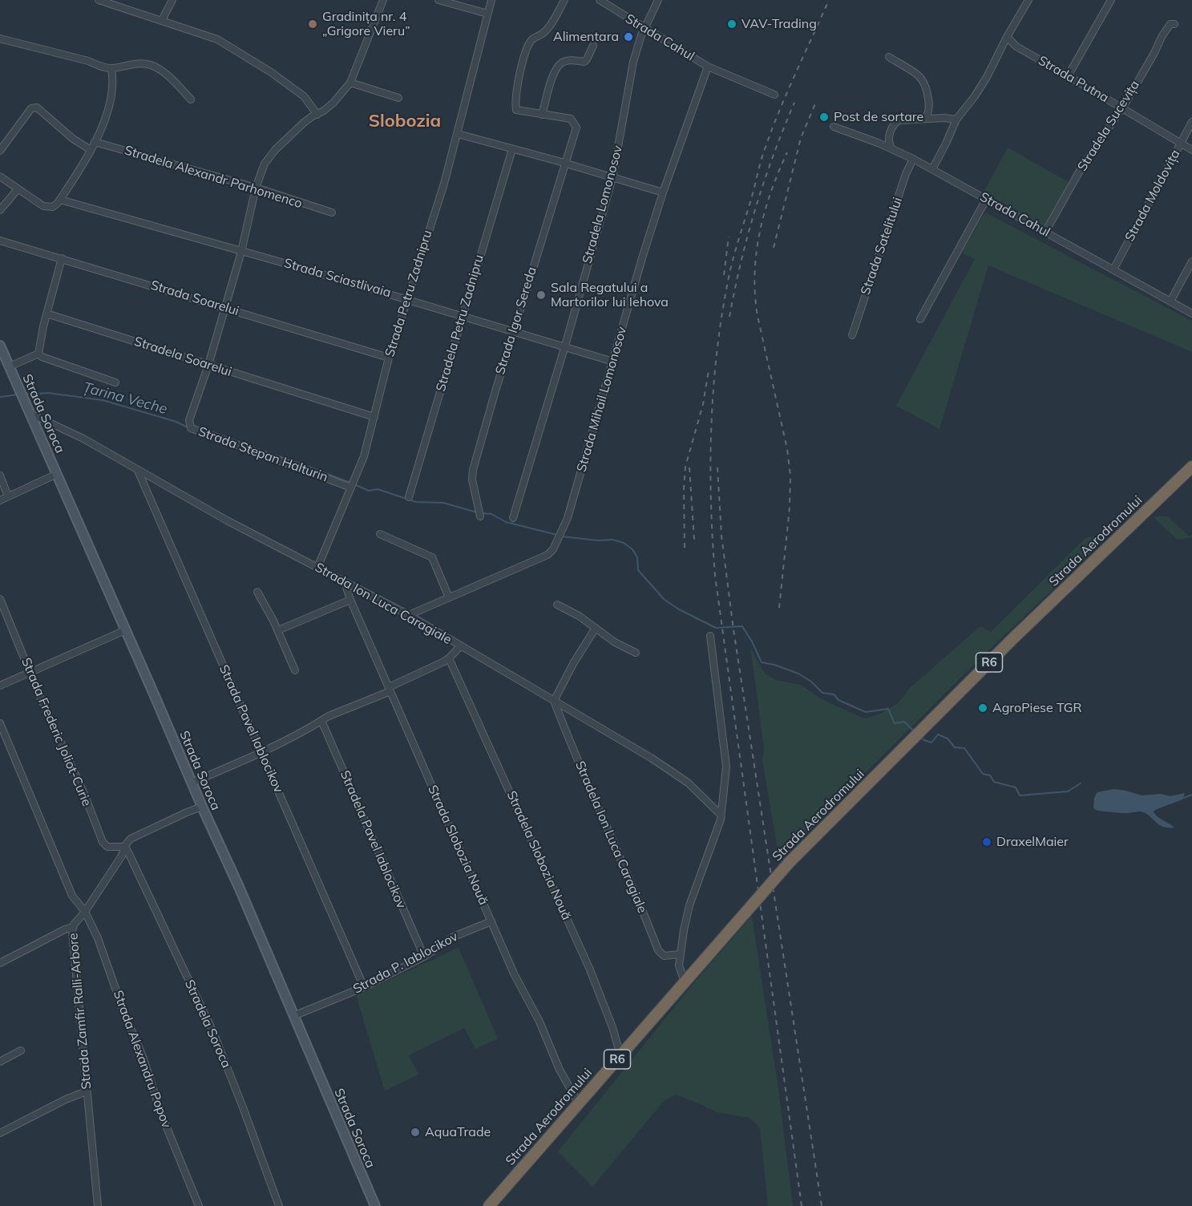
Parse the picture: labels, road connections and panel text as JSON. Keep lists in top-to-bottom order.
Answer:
{
  "streets": {
    "highway": ["Strada Aerodromului", "R6"],
    "street": [
      "Strada Cahul",
      "Strada Putna",
      "Stradela Sucevița",
      "Stradela Alexandr Parhomenco",
      "Strada Moldovița",
      "Stradela Lomonosov",
      "Strada Satelitului",
      "Strada Sciastlivaia",
      "Strada Petru Zadnipru",
      "Strada Soarelui",
      "Strada Igor Sereda",
      "Stradela Petru Zadnipru",
      "Stradela Soarelui",
      "Strada Mihail Lomonosov",
      "Strada Soroca",
      "Strada Stepan Halturin",
      "Strada Ion Luca Caragiale",
      "Strada Pavel Iablocikov",
      "Strada Frederic Joliot-Curie",
      "Stradela Ion Luca Caragiale",
      "Stradela Pavel Iablocikov",
      "Strada Slobozia Nouă",
      "Stradela Slobozia Nouă",
      "Strada P. Iablocikov",
      "Strada Zamfir Ralli-Arbore",
      "Stradela Sorocа",
      "Strada Alexandru Popov"
    ]
  },
  "crossings": [
    ["Strada Cahul", "Stradela Sucevița"],
    ["Strada Cahul", "Strada Moldovița"],
    ["Strada Cahul", "Stradela Lomonosov"],
    ["Strada Cahul", "Strada Satelitului"],
    ["Strada Cahul", "Strada Mihail Lomonosov"],
    ["Strada Putna", "Stradela Sucevița"],
    ["Strada Putna", "Strada Moldovița"],
    ["Stradela Lomonosov", "Strada Sciastlivaia"],
    ["Strada Sciastlivaia", "Strada Petru Zadnipru"],
    ["Strada Sciastlivaia", "Strada Igor Sereda"],
    ["Strada Sciastlivaia", "Stradela Petru Zadnipru"],
    ["Strada Sciastlivaia", "Strada Mihail Lomonosov"],
    ["Strada Petru Zadnipru", "Strada Soarelui"],
    ["Strada Petru Zadnipru", "Stradela Soarelui"],
    ["Strada Petru Zadnipru", "Strada Stepan Halturin"],
    ["Strada Petru Zadnipru", "Strada Ion Luca Caragiale"],
    ["Stradela Soarelui", "Strada Stepan Halturin"],
    ["Strada Mihail Lomonosov", "Strada Ion Luca Caragiale"],
    ["Strada Soroca", "Strada Ion Luca Caragiale"],
    ["Strada Soroca", "Strada P. Iablocikov"],
    ["Strada Aerodromului", "Strada Slobozia Nouă"],
    ["Strada Aerodromului", "Stradela Slobozia Nouă"],
    ["Strada Ion Luca Caragiale", "Strada Pavel Iablocikov"],
    ["Strada Ion Luca Caragiale", "Stradela Ion Luca Caragiale"],
    ["Strada Ion Luca Caragiale", "Strada Slobozia Nouă"],
    ["Strada Pavel Iablocikov", "Strada P. Iablocikov"],
    ["Strada Frederic Joliot-Curie", "Strada Zamfir Ralli-Arbore"],
    ["Strada Frederic Joliot-Curie", "Stradela Sorocа"],
    ["Stradela Pavel Iablocikov", "Strada P. Iablocikov"],
    ["Strada Slobozia Nouă", "Strada P. Iablocikov"],
    ["Strada Zamfir Ralli-Arbore", "Stradela Sorocа"],
    ["Strada Zamfir Ralli-Arbore", "Strada Alexandru Popov"]
  ],
  "districts": ["Slobozia"],
  "water": ["Țarina Veche"],
  "places": [
    "Gradinița nr. 4 „Grigore Vieru”",
    "VAV-Trading",
    "Alimentara",
    "Post de sortare",
    "Sala Regatului a Martorilor lui Iehova",
    "AgroPiese TGR",
    "DraxelMaier",
    "AquaTrade"
  ]
}
